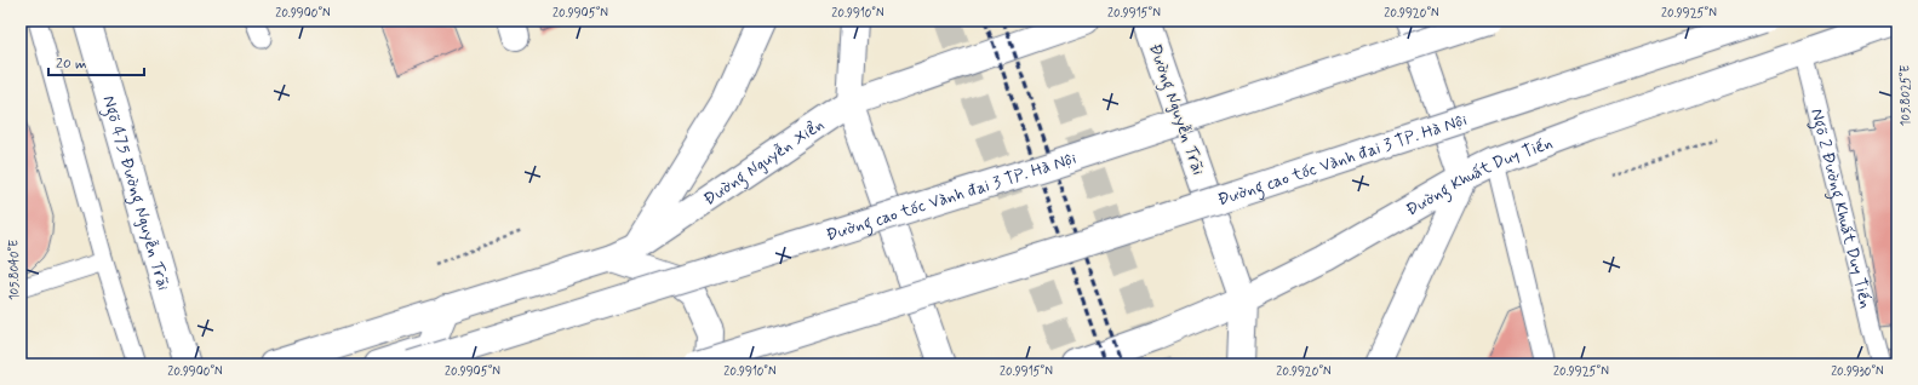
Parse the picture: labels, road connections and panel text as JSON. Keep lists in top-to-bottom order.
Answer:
{
  "streets": {
    "main road": [
      "Đường Nguyễn Trãi",
      "Đường cao tốc Vành đai 3 TP. Hà Nội",
      "Đường Nguyễn Xiển",
      "Đường Khuất Duy Tiến",
      "Ngõ 475 Đường Nguyễn Trãi"
    ],
    "lane": ["Ngõ 2 Đường Khuất Duy Tiến"]
  },
  "crossings": [
    ["Đường Nguyễn Trãi", "Đường Khuất Duy Tiến"],
    ["Đường Khuất Duy Tiến", "Ngõ 2 Đường Khuất Duy Tiến"]
  ],
  "scale_bar": "20 m",
  "coordinates": [
    "20.9900°N",
    "20.9905°N",
    "20.9910°N",
    "20.9915°N",
    "20.9920°N",
    "20.9925°N",
    "105.8025°E",
    "105.8040°E",
    "20.9930°N"
  ]
}
